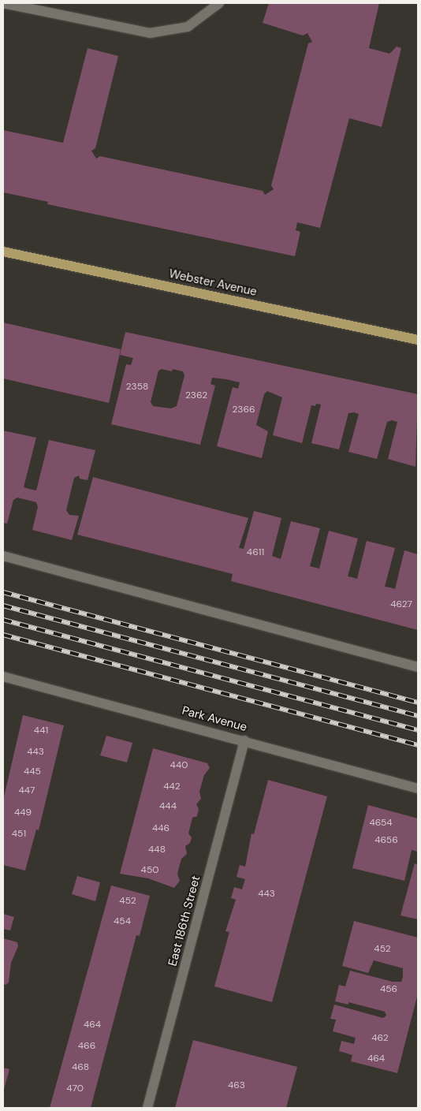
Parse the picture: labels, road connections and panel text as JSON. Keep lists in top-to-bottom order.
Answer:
{
  "streets": {
    "main road": ["Webster Avenue"],
    "street": ["Park Avenue", "East 186th Street"]
  },
  "crossings": [
    ["Park Avenue", "East 186th Street"]
  ],
  "house_numbers": [
    "2358",
    "2362",
    "2366",
    "4611",
    "4627",
    "441",
    "443",
    "440",
    "445",
    "442",
    "447",
    "444",
    "449",
    "4654",
    "446",
    "451",
    "4656",
    "448",
    "450",
    "443",
    "452",
    "454",
    "452",
    "456",
    "464",
    "462",
    "466",
    "464",
    "468",
    "463",
    "470"
  ]
}
